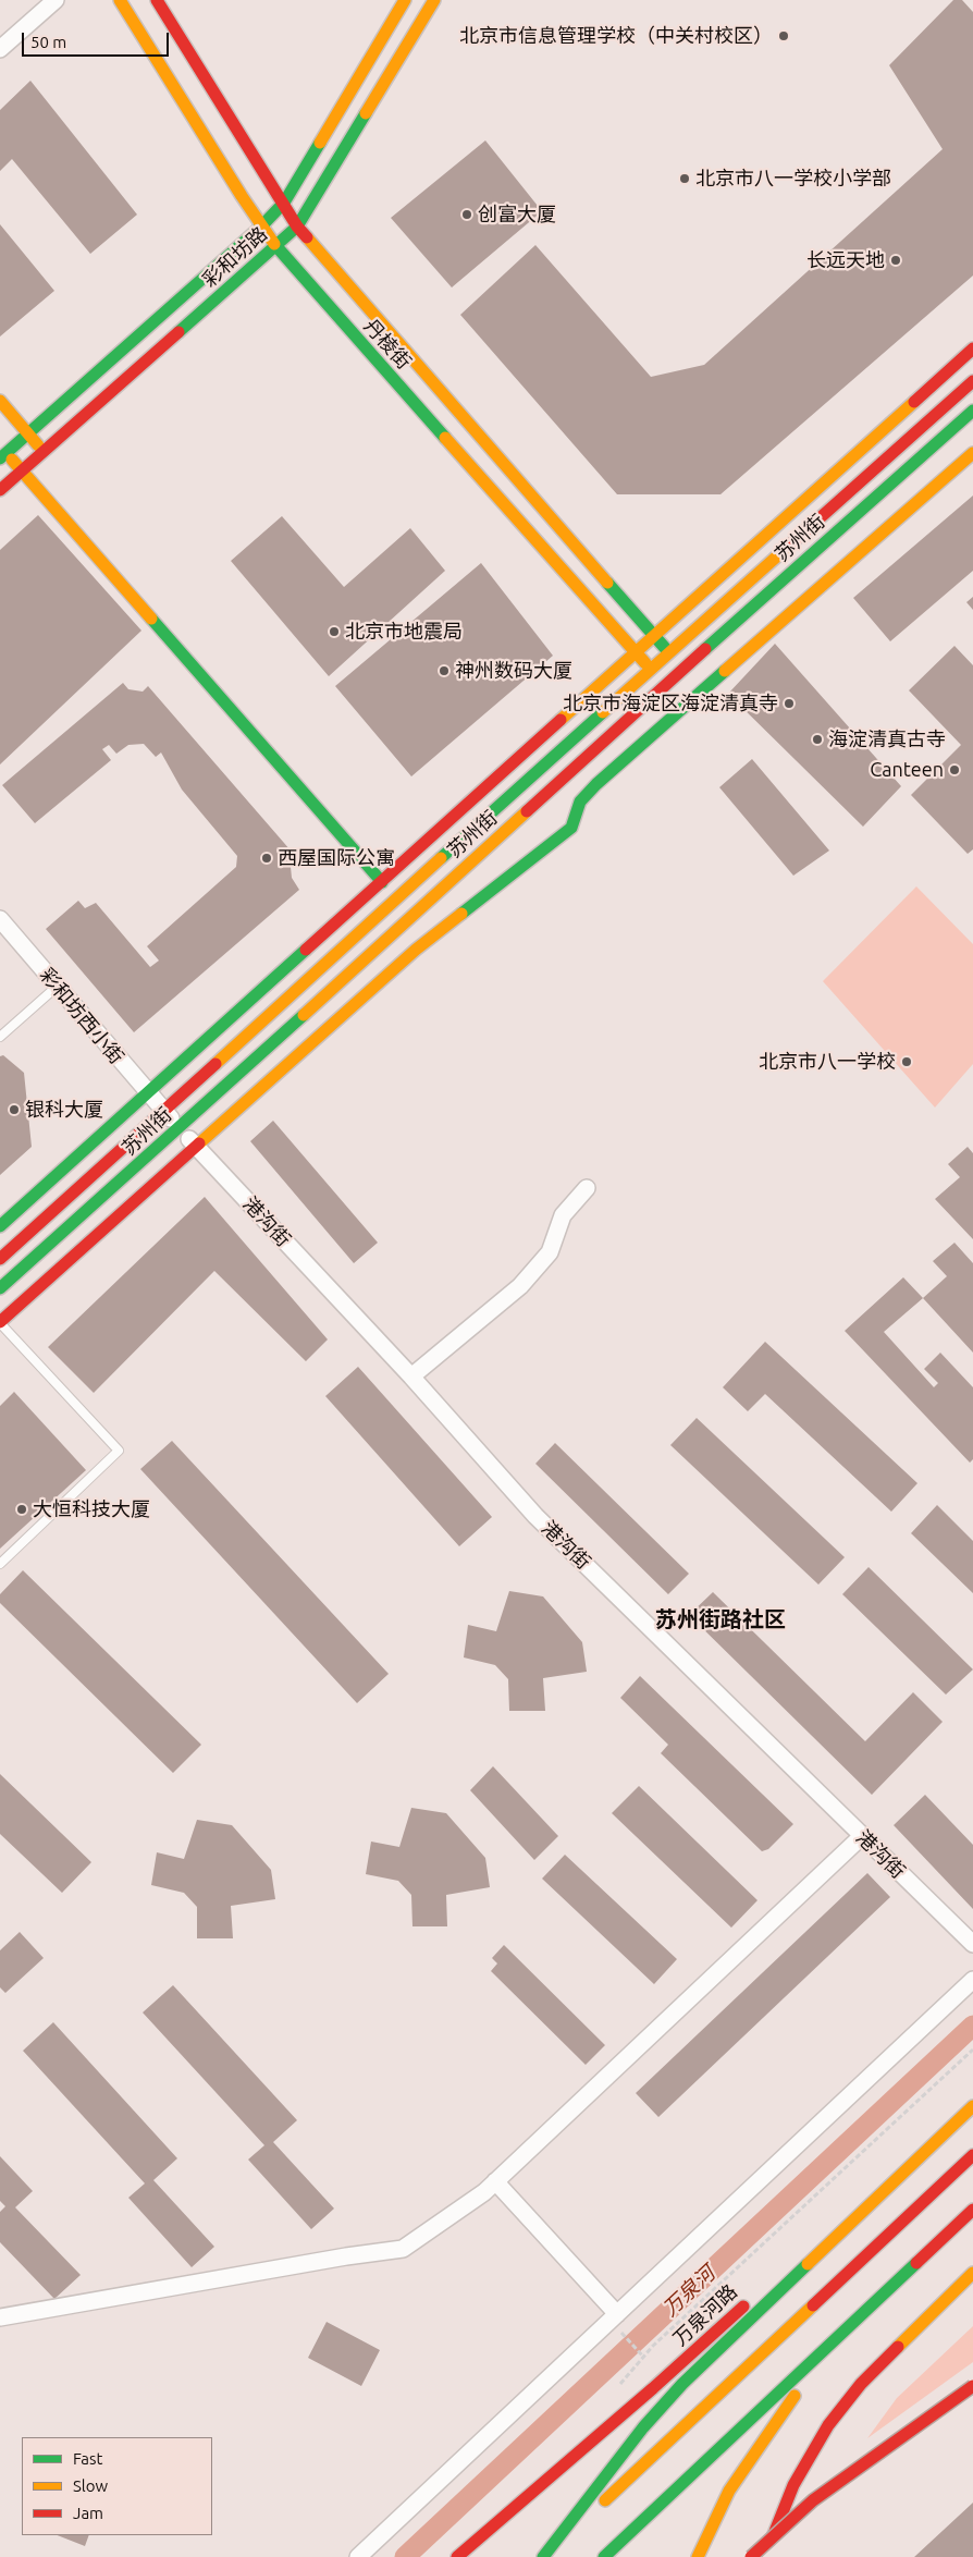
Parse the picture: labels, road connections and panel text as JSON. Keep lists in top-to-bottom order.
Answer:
{
  "streets": {
    "main road": [
      "彩和坊路",
      "丹棱街",
      "苏州街",
      "万泉河路"
    ],
    "street": ["彩和坊西小街", "港沟街"]
  },
  "crossings": [
    ["彩和坊路", "丹棱街"],
    ["丹棱街", "苏州街"],
    ["苏州街", "彩和坊西小街"],
    ["苏州街", "港沟街"],
    ["彩和坊西小街", "港沟街"]
  ],
  "districts": ["苏州街路社区"],
  "water": ["万泉河"],
  "places": [
    "北京市信息管理学校（中关村校区）",
    "北京市八一学校小学部",
    "创富大厦",
    "长远天地",
    "北京市地震局",
    "神州数码大厦",
    "北京市海淀区海淀清真寺",
    "海淀清真古寺",
    "Canteen",
    "西屋国际公寓",
    "北京市八一学校",
    "银科大厦",
    "大恒科技大厦"
  ],
  "legend": ["Fast", "Slow", "Jam"],
  "scale_bar": "50 m"
}
